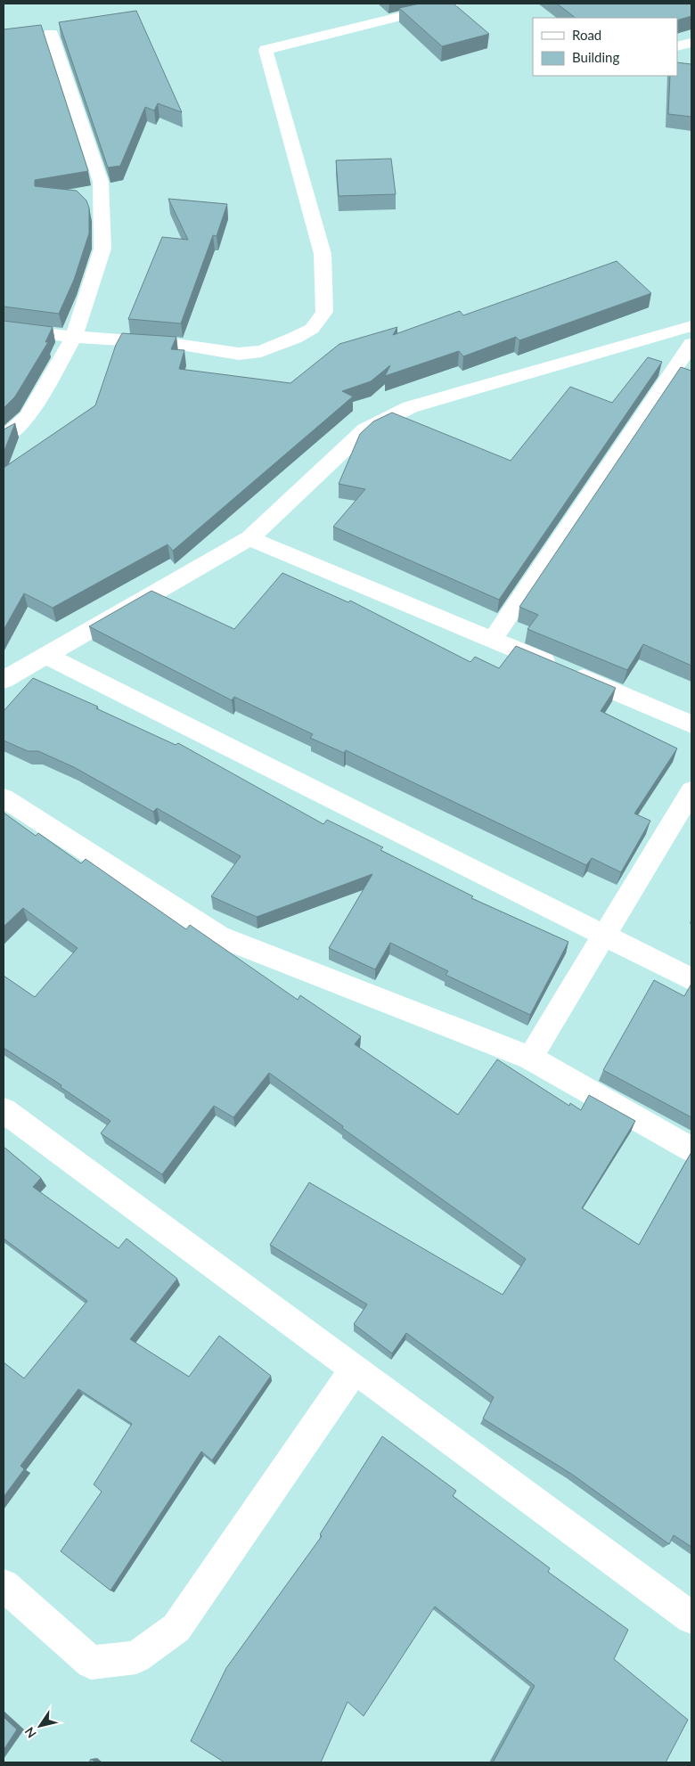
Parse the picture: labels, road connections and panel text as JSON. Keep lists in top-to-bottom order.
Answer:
{
  "legend": ["Road", "Building"],
  "north": "bottom left"
}
